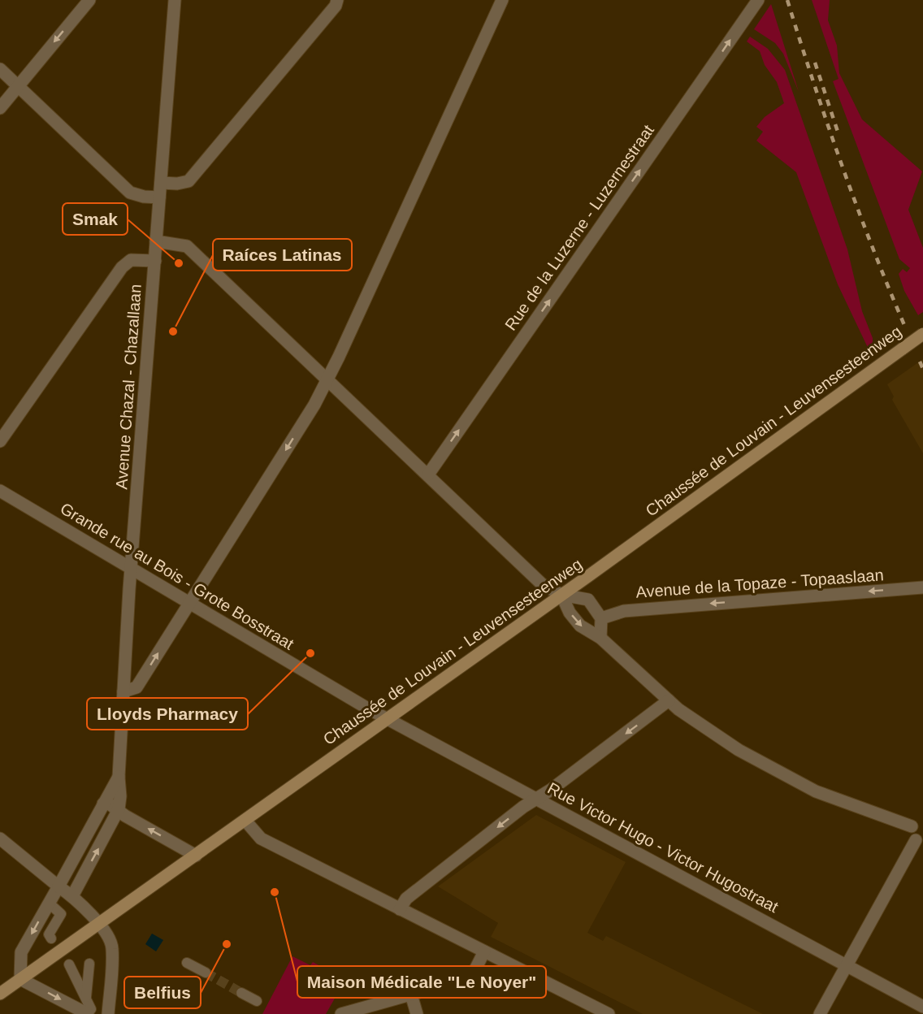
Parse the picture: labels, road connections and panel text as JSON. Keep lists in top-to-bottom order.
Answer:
{
  "streets": {
    "main road": ["Chaussée de Louvain - Leuvensesteenweg"],
    "street": [
      "Rue de la Luzerne - Luzernestraat",
      "Avenue Chazal - Chazallaan",
      "Grande rue au Bois - Grote Bosstraat",
      "Avenue de la Topaze - Topaaslaan",
      "Rue Victor Hugo - Victor Hugostraat"
    ]
  },
  "crossings": [
    ["Avenue Chazal - Chazallaan", "Grande rue au Bois - Grote Bosstraat"],
    ["Chaussée de Louvain - Leuvensesteenweg", "Grande rue au Bois - Grote Bosstraat"],
    ["Chaussée de Louvain - Leuvensesteenweg", "Rue Victor Hugo - Victor Hugostraat"],
    ["Grande rue au Bois - Grote Bosstraat", "Rue Victor Hugo - Victor Hugostraat"]
  ],
  "one_way": ["Rue de la Luzerne - Luzernestraat", "Avenue de la Topaze - Topaaslaan"],
  "places": [
    "Smak",
    "Raíces Latinas",
    "Lloyds Pharmacy",
    "Maison Médicale \"Le Noyer\"",
    "Belfius"
  ]
}
